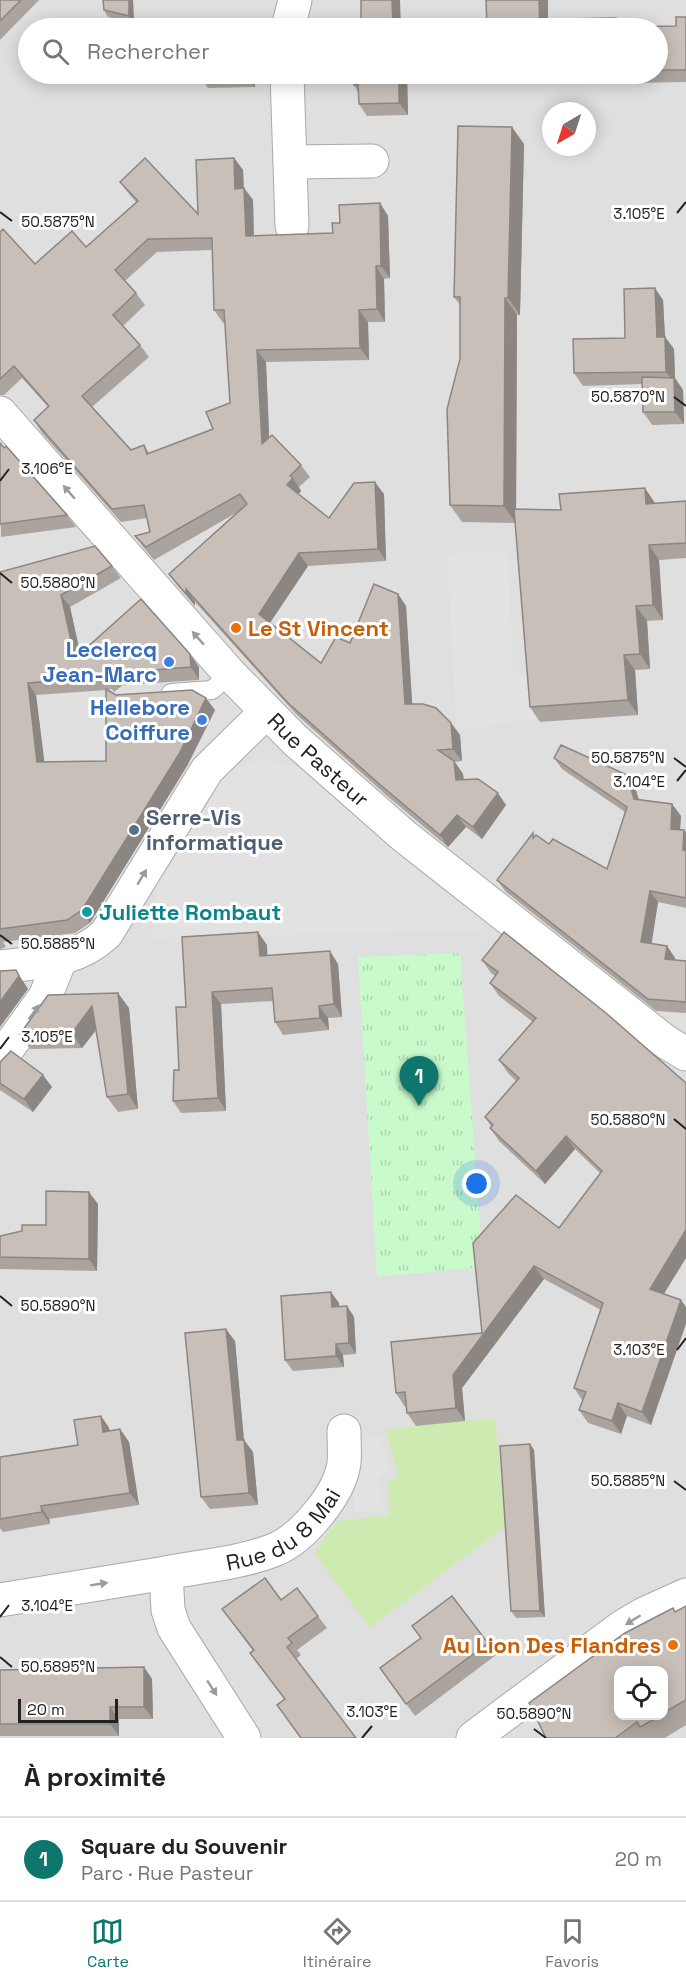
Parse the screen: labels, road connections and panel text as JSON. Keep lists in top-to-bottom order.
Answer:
{
  "streets": {
    "street": ["Rue Pasteur", "Rue du 8 Mai"]
  },
  "one_way": ["Rue Pasteur", "Rue du 8 Mai"],
  "places": [
    "Le St Vincent",
    "Leclercq Jean-Marc",
    "Hellebore Coiffure",
    "Serre-Vis informatique",
    "Juliette Rombaut",
    "Au Lion Des Flandres"
  ],
  "scale_bar": "20 m",
  "north": "bottom left",
  "page": {
    "search": "Rechercher",
    "pins": "1",
    "scale": "20 m",
    "heading": "À proximité",
    "list": [
      {
        "mark": "1",
        "name": "Square du Souvenir",
        "note": "Parc · Rue Pasteur",
        "value": "20 m"
      }
    ],
    "nav": ["Carte", "Itinéraire", "Favoris"]
  },
  "coordinates": [
    "3.105°E",
    "50.5875°N",
    "50.5870°N",
    "3.106°E",
    "50.5880°N",
    "3.104°E",
    "50.5885°N",
    "50.5890°N",
    "3.103°E",
    "50.5895°N"
  ]
}
